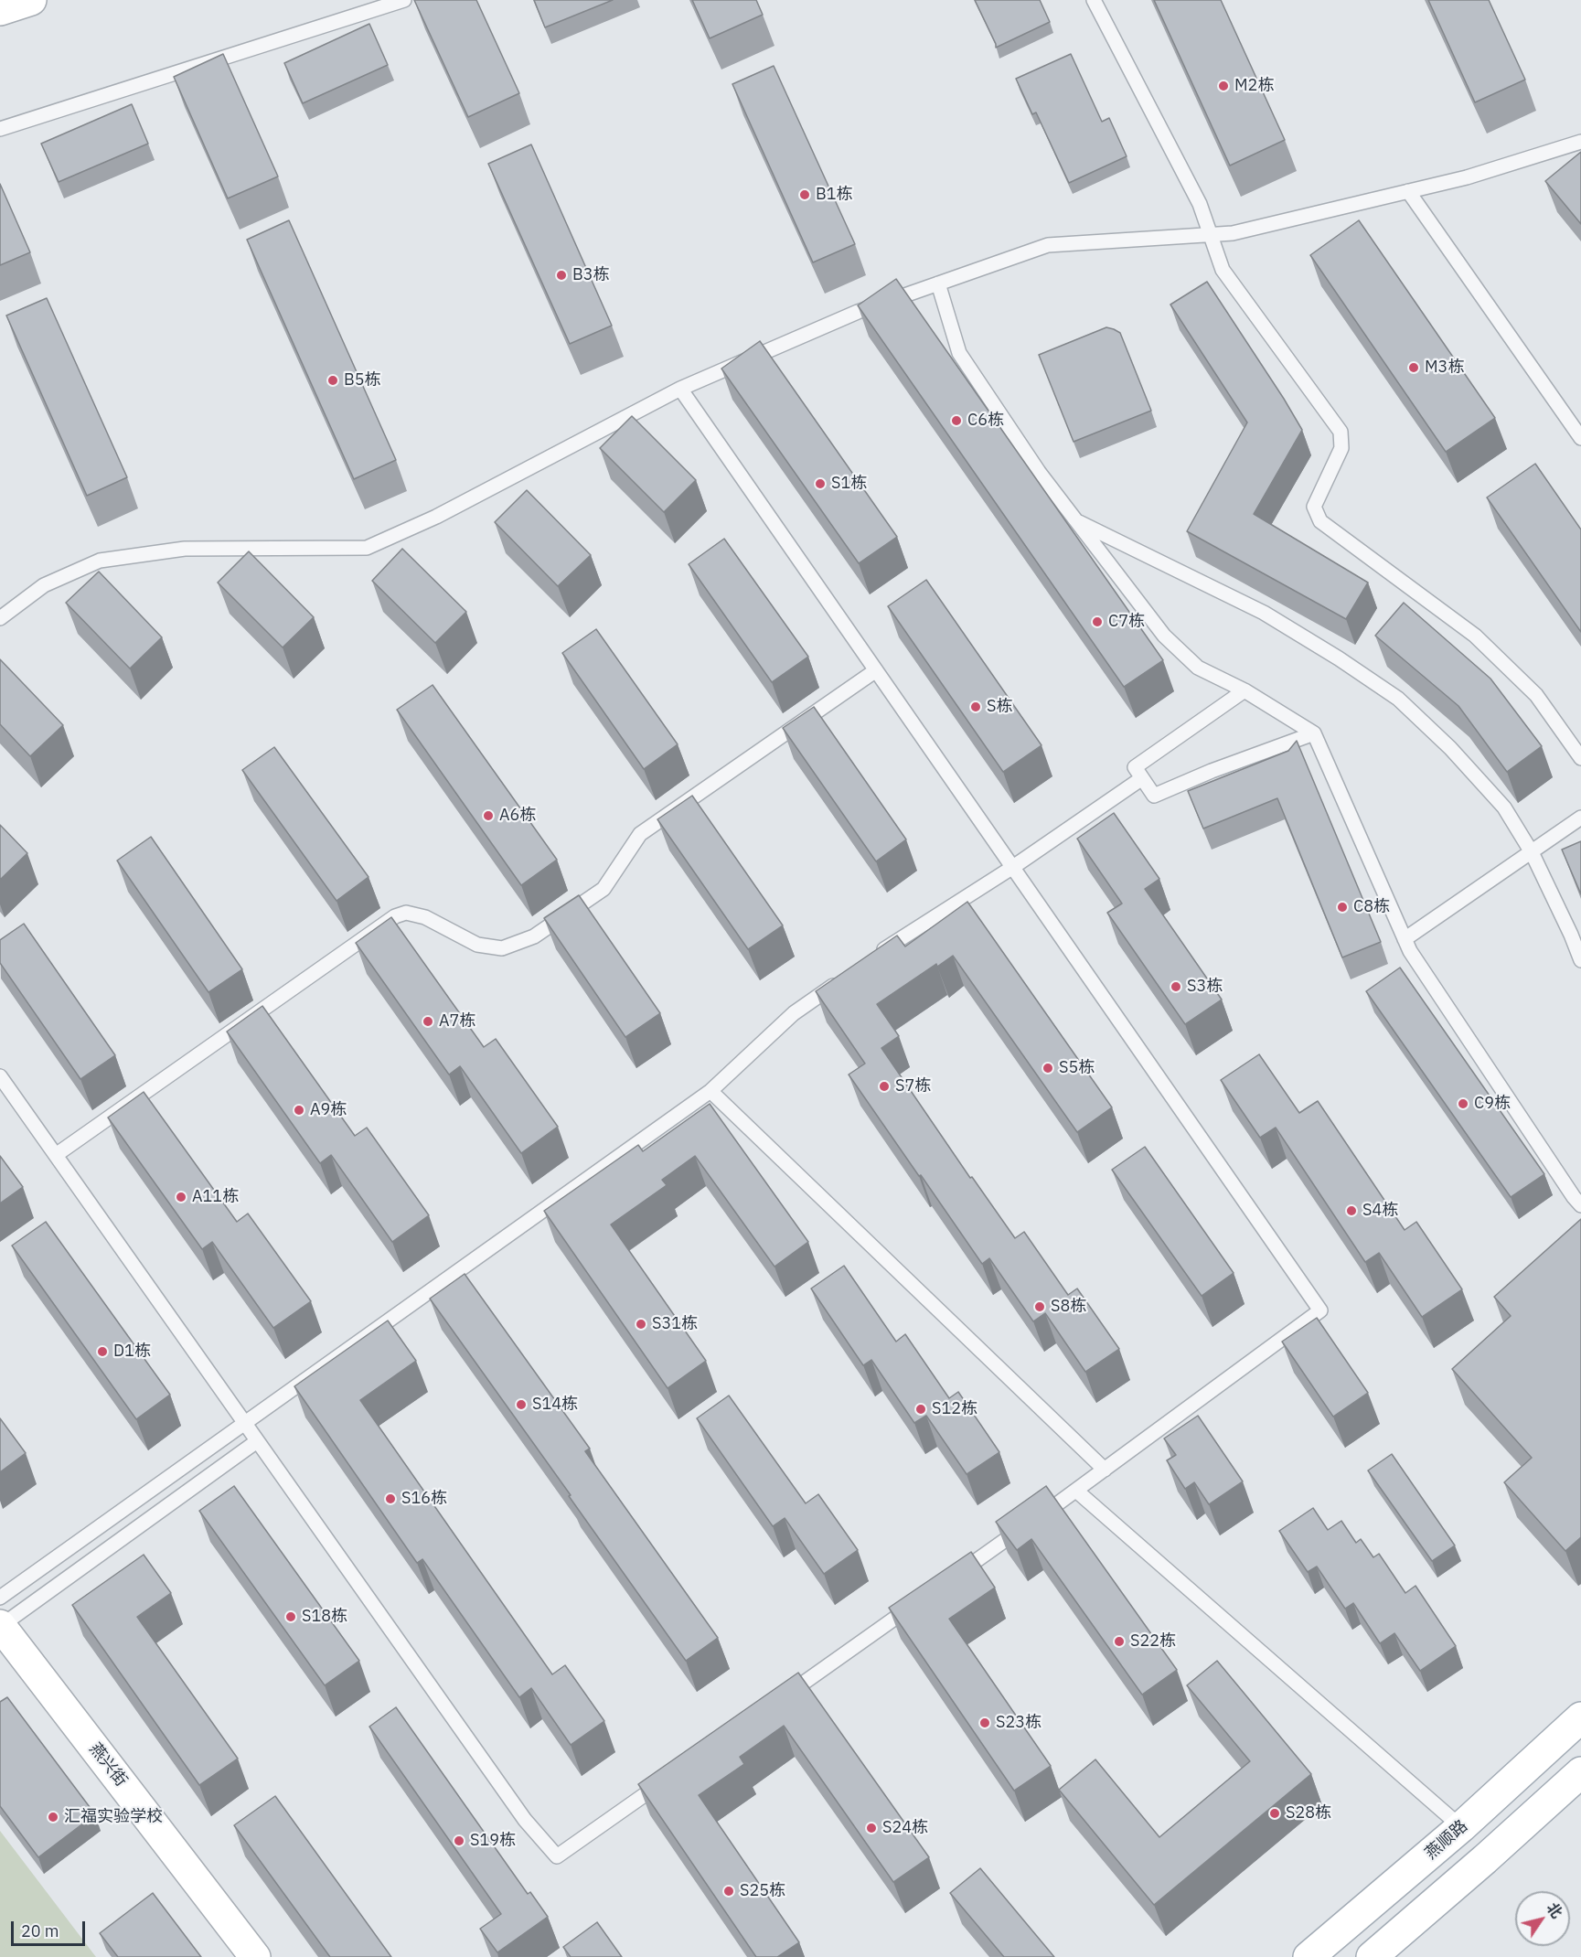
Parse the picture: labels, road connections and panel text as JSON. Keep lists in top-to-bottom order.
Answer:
{
  "streets": {
    "main road": ["燕兴街", "燕顺路"]
  },
  "places": [
    "M2栋",
    "B1栋",
    "B3栋",
    "M3栋",
    "B5栋",
    "C6栋",
    "S1栋",
    "C7栋",
    "S栋",
    "A6栋",
    "C8栋",
    "S3栋",
    "A7栋",
    "S5栋",
    "S7栋",
    "C9栋",
    "A9栋",
    "A11栋",
    "S4栋",
    "S8栋",
    "S31栋",
    "D1栋",
    "S14栋",
    "S12栋",
    "S16栋",
    "S18栋",
    "S22栋",
    "S23栋",
    "S28栋",
    "汇福实验学校",
    "S24栋",
    "S19栋",
    "S25栋"
  ],
  "scale_bar": "20 m",
  "north": "top right"
}
